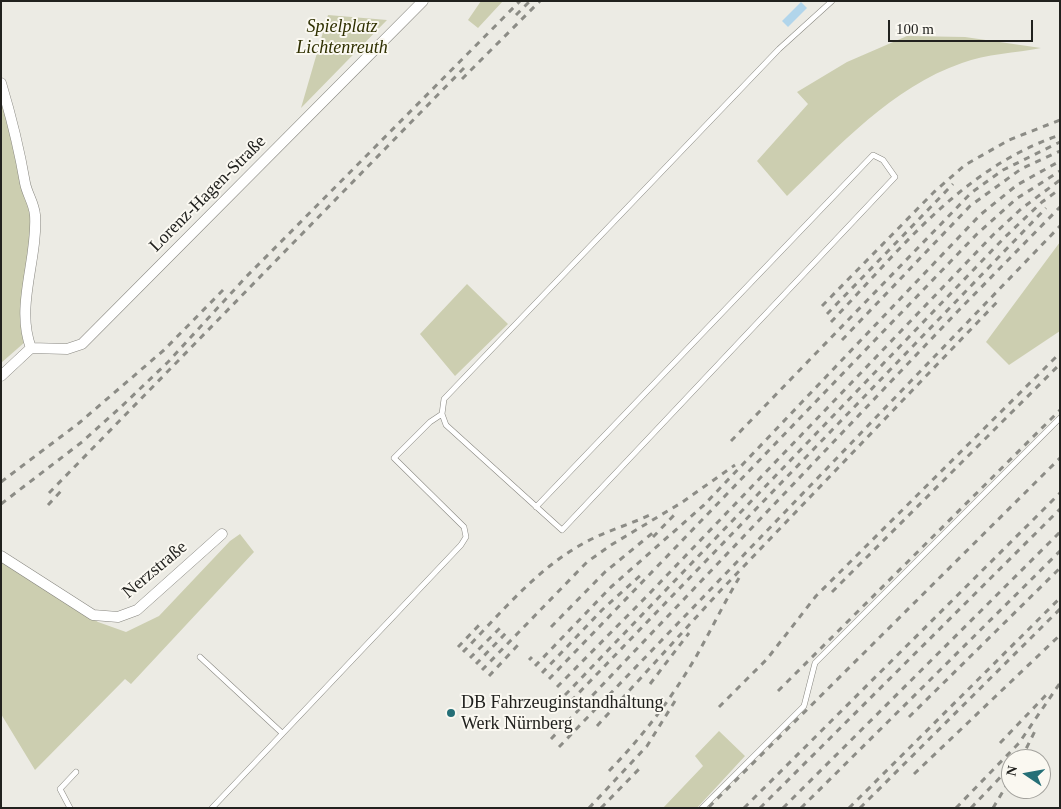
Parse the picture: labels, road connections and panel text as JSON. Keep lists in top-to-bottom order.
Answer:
{
  "streets": {
    "street": ["Lorenz-Hagen-Straße", "Nerzstraße"]
  },
  "parks": ["Spielplatz Lichtenreuth"],
  "places": ["DB Fahrzeuginstandhaltung Werk Nürnberg"],
  "scale_bar": "100 m",
  "north": "left"
}
